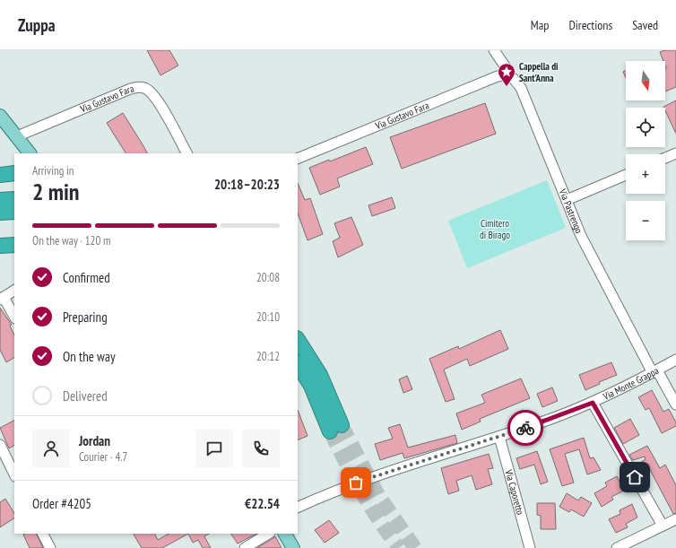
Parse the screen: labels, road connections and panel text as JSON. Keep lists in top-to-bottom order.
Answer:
{
  "streets": {
    "street": [
      "Via Gustavo Fara",
      "Via Pastrengo",
      "Via Monte Grappa",
      "Via Caporetto"
    ]
  },
  "crossings": [
    ["Via Gustavo Fara", "Via Pastrengo"],
    ["Via Pastrengo", "Via Monte Grappa"],
    ["Via Monte Grappa", "Via Caporetto"]
  ],
  "parks": ["Cimitero di Birago"],
  "places": {
    "place": ["Cappella di Sant'Anna"]
  },
  "north": "bottom",
  "page": {
    "header": "Zuppa",
    "nav": ["Map", "Directions", "Saved"],
    "map_buttons": ["+", "−"],
    "heading": ["2 min", "Arriving in", "20:18–20:23"],
    "panel": [
      "Jordan",
      "Courier · 4.7",
      "Order #4205",
      "€22.54"
    ],
    "bar": "On the way · 120 m",
    "list": [
      ["Confirmed", "20:08"],
      ["Preparing", "20:10"],
      ["On the way", "20:12"],
      "Delivered"
    ]
  }
}
